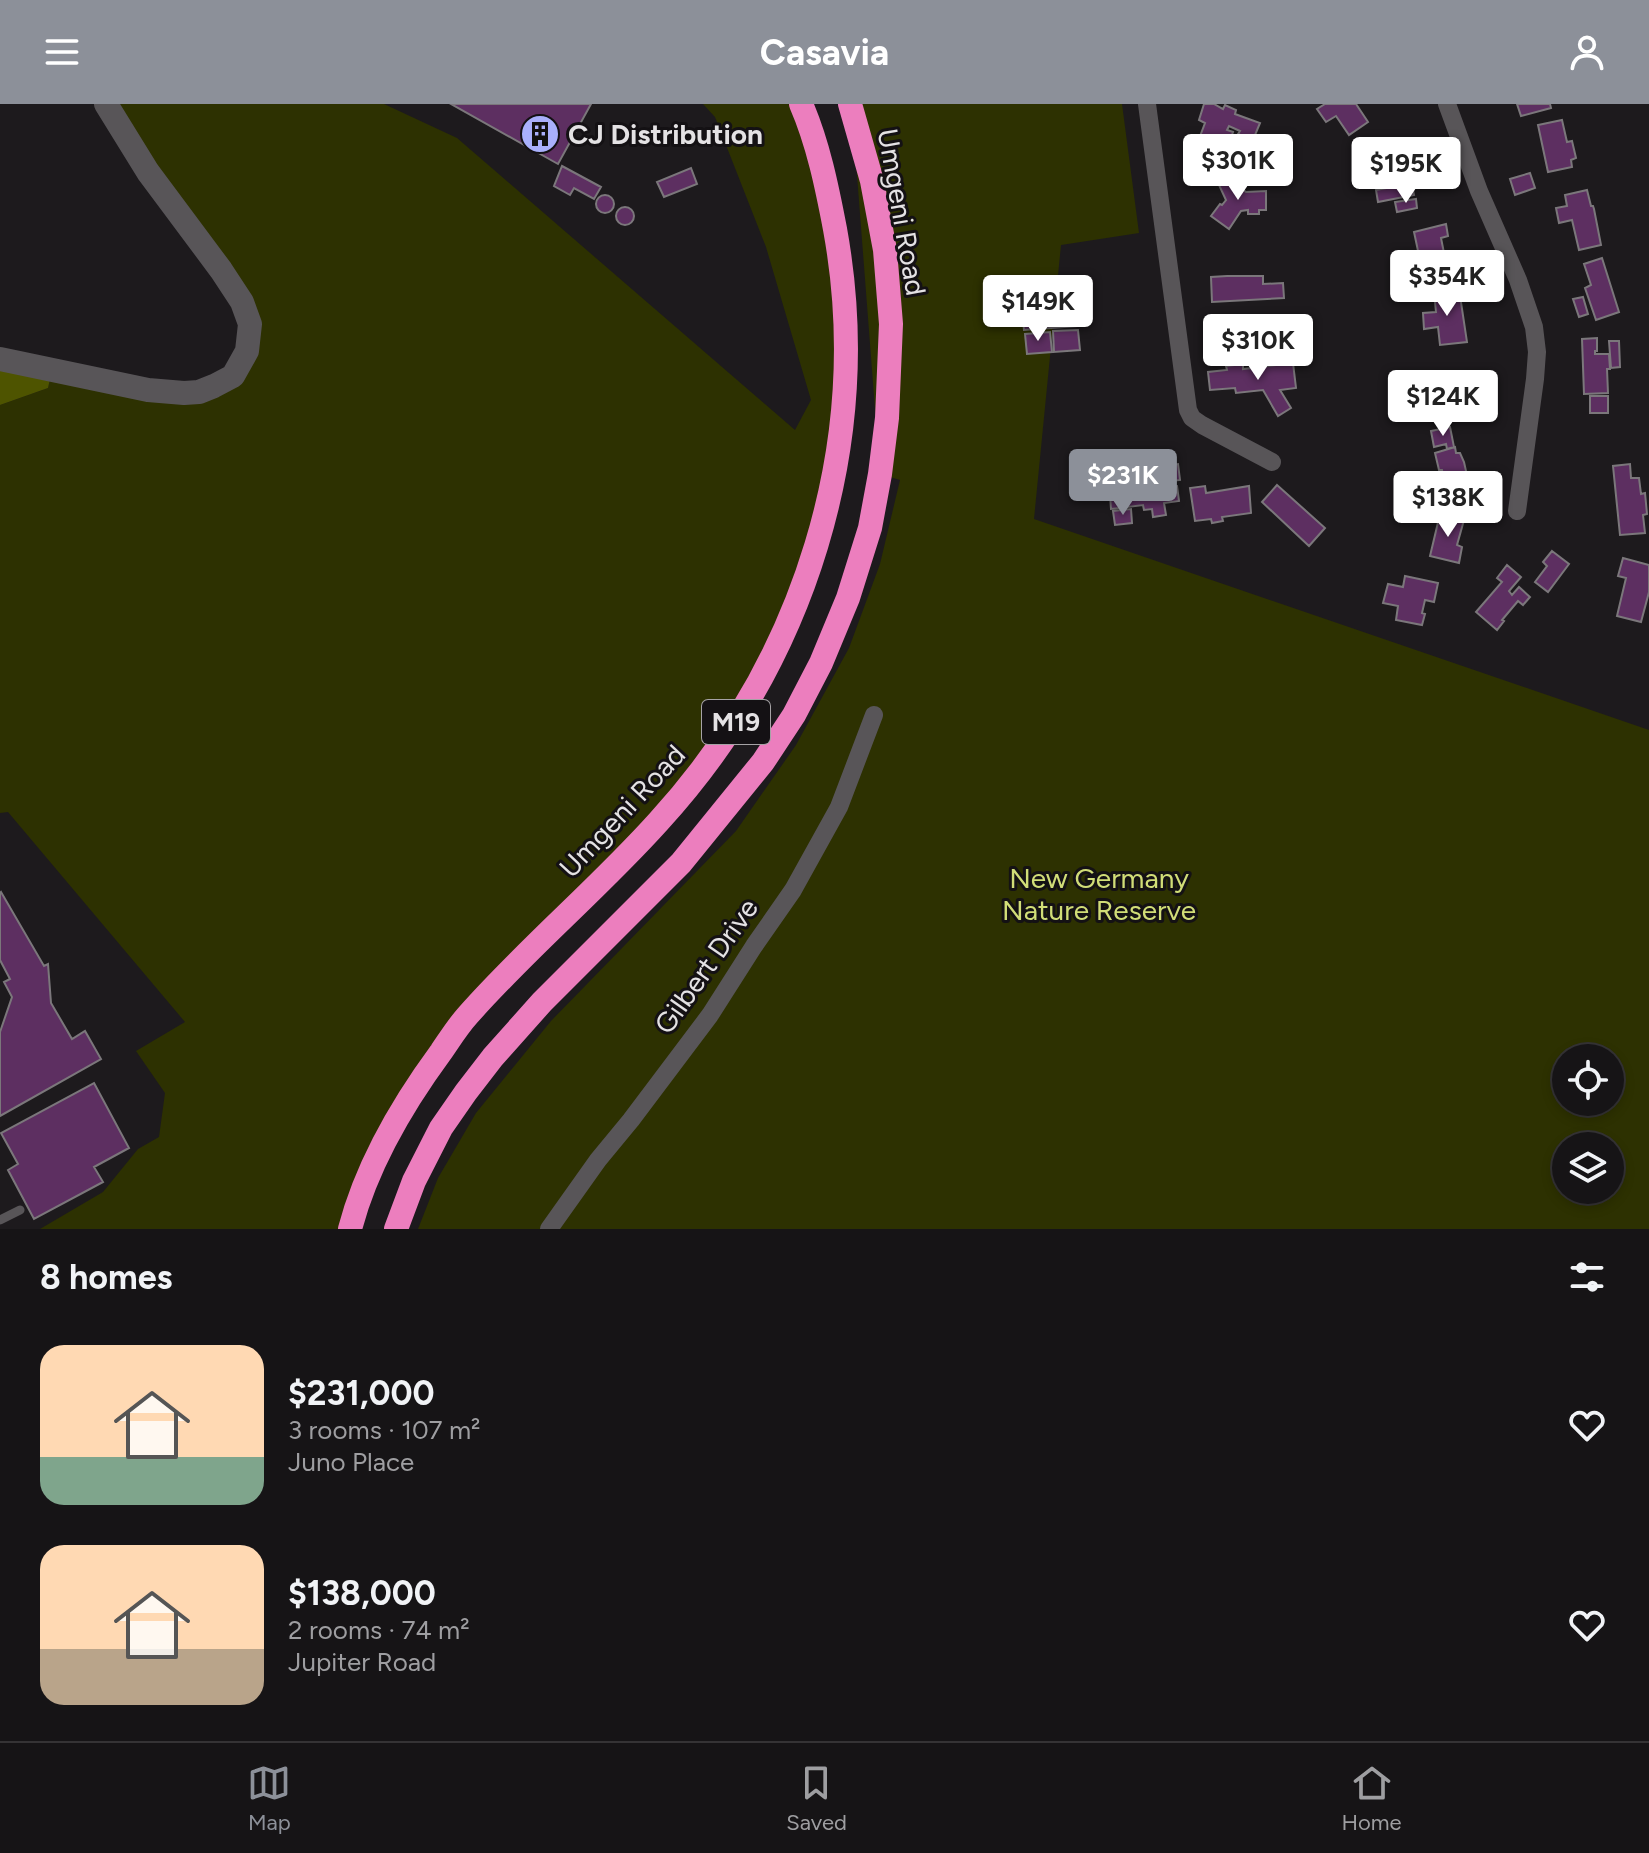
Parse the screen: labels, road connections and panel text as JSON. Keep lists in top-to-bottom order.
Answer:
{
  "streets": {
    "highway": ["Umgeni Road", "M19"],
    "street": ["Gilbert Drive"]
  },
  "parks": ["New Germany Nature Reserve"],
  "places": {
    "building": ["CJ Distribution"]
  },
  "page": {
    "header": "Casavia",
    "price": [
      "$301K",
      "$195K",
      "$354K",
      "$149K",
      "$310K",
      "$124K",
      "$231K",
      "$138K"
    ],
    "heading": "8 homes",
    "list": [
      {
        "name": "$231,000",
        "note": "3 rooms · 107 m² · Juno Place"
      },
      {
        "name": "$138,000",
        "note": "2 rooms · 74 m² · Jupiter Road"
      }
    ],
    "tabs": ["Map", "Saved", "Home"]
  }
}
